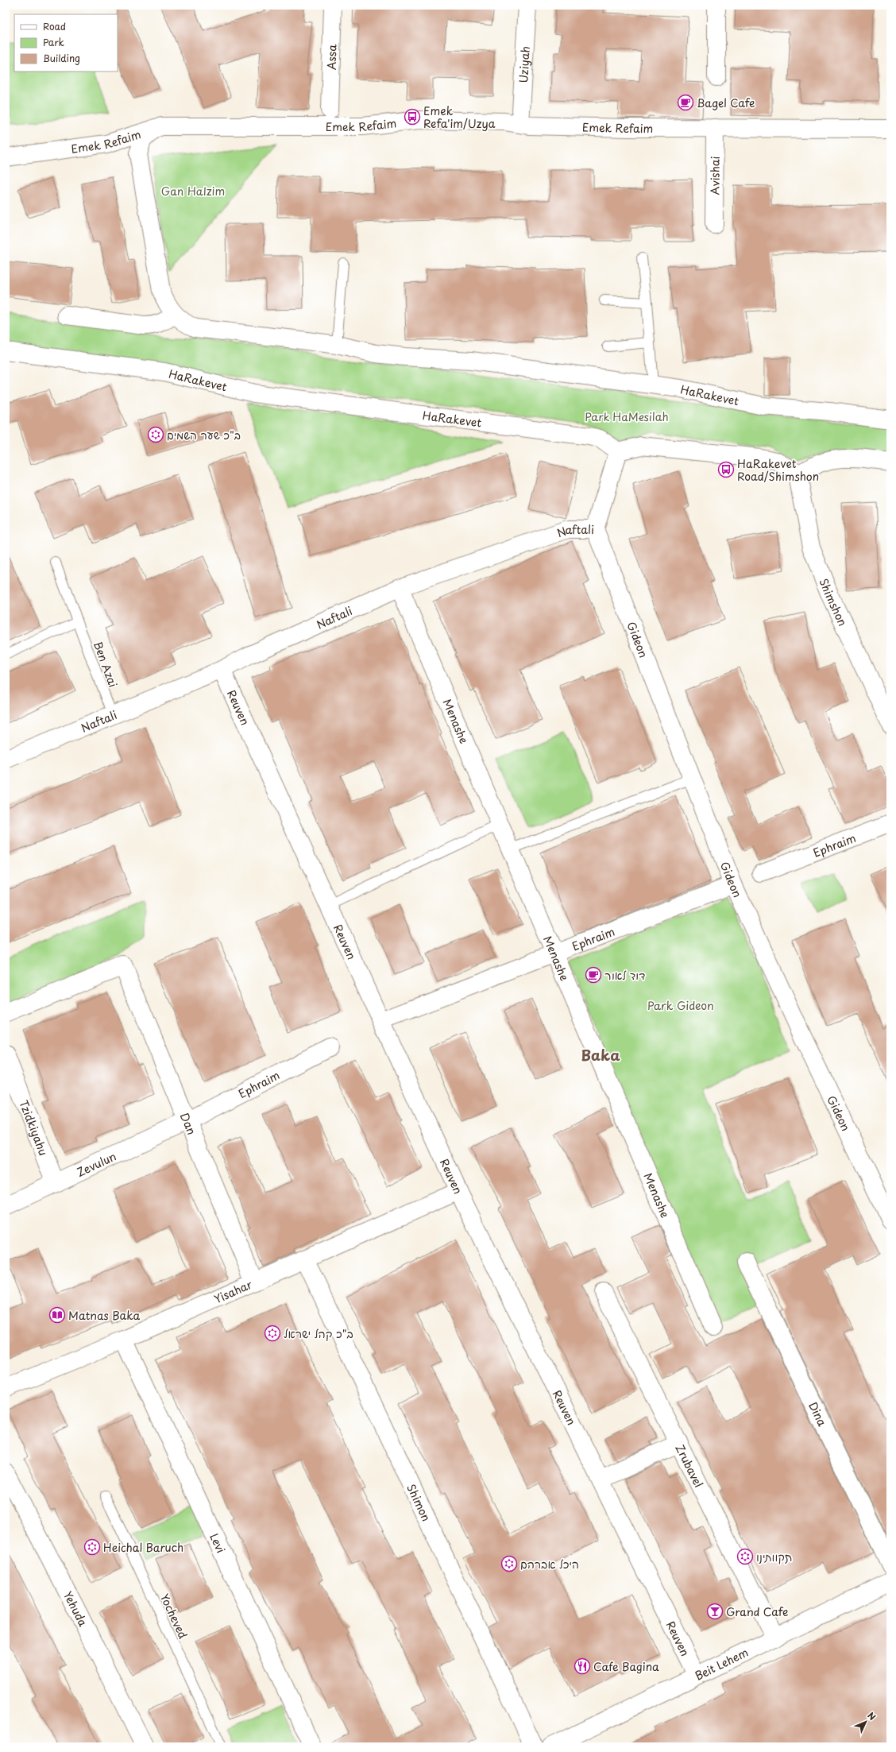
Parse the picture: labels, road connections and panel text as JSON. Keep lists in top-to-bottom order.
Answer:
{
  "streets": {
    "street": [
      "Assa",
      "Uziyah",
      "Emek Refaim",
      "Avishai",
      "HaRakevet",
      "Naftali",
      "Shimshon",
      "Gideon",
      "Reuven",
      "Menashe",
      "Ephraim",
      "Dan",
      "Tzidkiyahu",
      "Zevulun",
      "Yisahar",
      "Dina",
      "Zrubavel",
      "Shimon",
      "Levi",
      "Yehuda",
      "Beit Lehem"
    ],
    "lane": ["Ben Azai", "Yocheved"]
  },
  "crossings": [
    ["Uziyah", "Emek Refaim"],
    ["Emek Refaim", "Avishai"],
    ["Emek Refaim", "HaRakevet"],
    ["HaRakevet", "Naftali"],
    ["Naftali", "Gideon"],
    ["Naftali", "Ben Azai"],
    ["Naftali", "Reuven"],
    ["Naftali", "Menashe"],
    ["Gideon", "Ephraim"],
    ["Reuven", "Ephraim"],
    ["Reuven", "Yisahar"],
    ["Reuven", "Beit Lehem"],
    ["Menashe", "Ephraim"],
    ["Ephraim", "Dan"],
    ["Ephraim", "Zevulun"],
    ["Dan", "Zevulun"],
    ["Dan", "Yisahar"],
    ["Tzidkiyahu", "Zevulun"],
    ["Yisahar", "Shimon"],
    ["Yisahar", "Levi"],
    ["Zrubavel", "Beit Lehem"]
  ],
  "districts": ["Baka"],
  "parks": ["Gan HaIzim", "Park HaMesilah", "Park Gideon"],
  "places": {
    "cafe": ["Bagel Cafe", "דוד לאור"],
    "bus stop": ["Emek Refa'im/Uzya", "HaRakevet Road/Shimshon"],
    "synagogue": [
      "ב\"כ שער השמים",
      "ב\"כ קהל ישראל",
      "Heichal Baruch",
      "תקוותינו",
      "היכל אברהם"
    ],
    "library": ["Matnas Baka"],
    "bar": ["Grand Cafe"],
    "restaurant": ["Cafe Bagina"]
  },
  "legend": ["Road", "Park", "Building"],
  "north": "top right"
}
